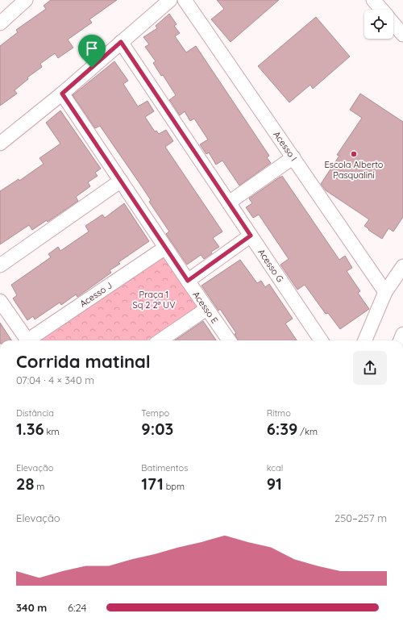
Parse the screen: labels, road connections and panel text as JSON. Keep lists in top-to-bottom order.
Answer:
{
  "streets": {
    "street": [
      "Acesso I",
      "Acesso G",
      "Acesso J",
      "Acesso E"
    ]
  },
  "crossings": [
    ["Acesso J", "Acesso E"]
  ],
  "parks": ["Praça 1 Sq 2 2ª UV"],
  "places": ["Escola Alberto Pasqualini"],
  "page": {
    "heading": ["Corrida matinal", "07:04 · 4 × 340 m"],
    "stats": [
      ["Distância", "1.36 km"],
      ["Tempo", "9:03"],
      ["Ritmo", "6:39 /km"],
      ["Elevação", "28 m"],
      ["Batimentos", "171 bpm"],
      ["kcal", "91"]
    ],
    "chart": ["Elevação", "250–257 m"],
    "list": [
      {
        "name": "340 m",
        "note": "6:24"
      }
    ]
  }
}
